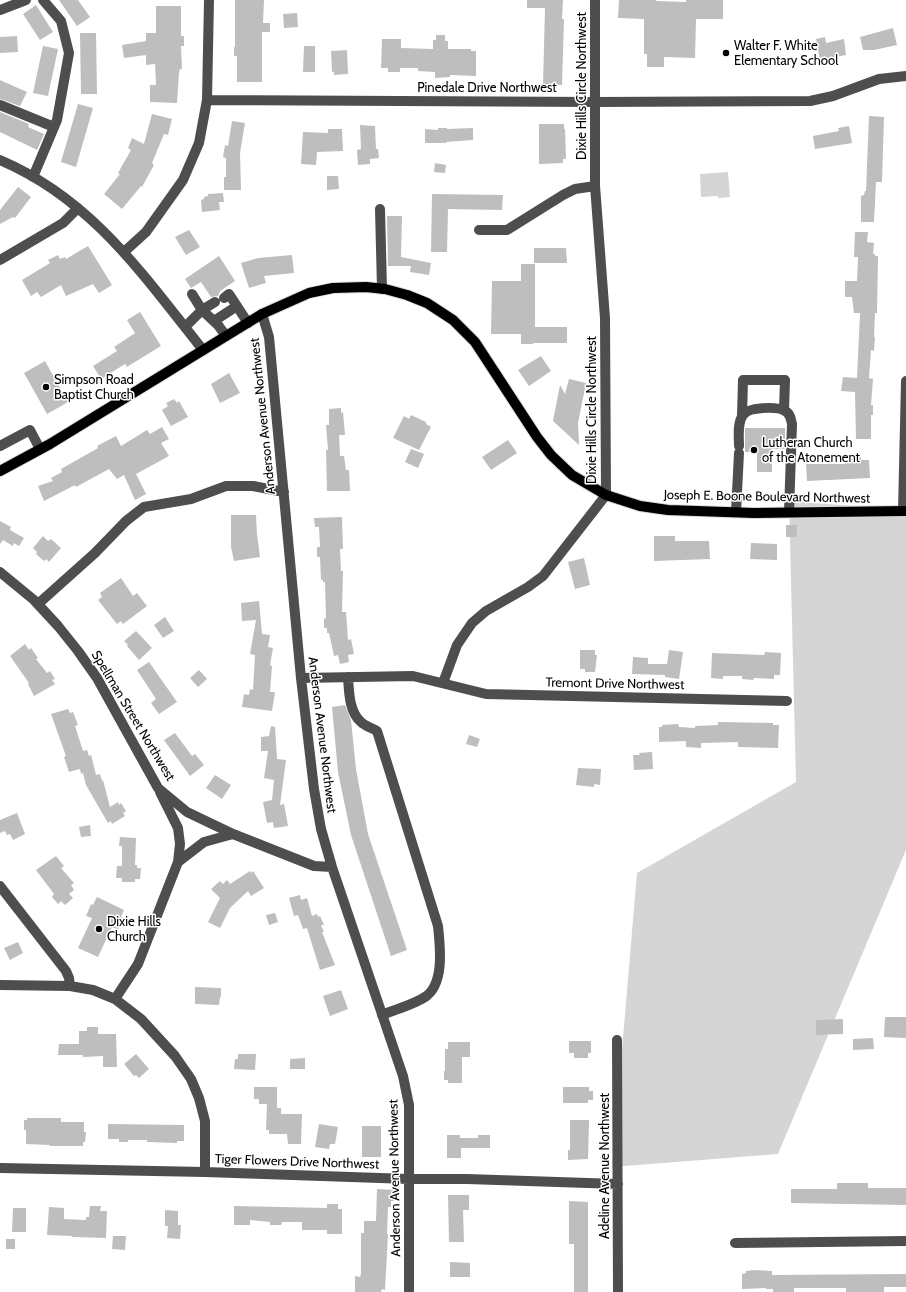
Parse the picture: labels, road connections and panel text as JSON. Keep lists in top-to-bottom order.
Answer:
{
  "streets": {
    "main road": ["Joseph E. Boone Boulevard Northwest"],
    "street": [
      "Dixie Hills Circle Northwest",
      "Pinedale Drive Northwest",
      "Anderson Avenue Northwest",
      "Tremont Drive Northwest",
      "Spellman Street Northwest",
      "Tiger Flowers Drive Northwest",
      "Adeline Avenue Northwest"
    ]
  },
  "crossings": [
    ["Dixie Hills Circle Northwest", "Pinedale Drive Northwest"],
    ["Dixie Hills Circle Northwest", "Joseph E. Boone Boulevard Northwest"],
    ["Dixie Hills Circle Northwest", "Tremont Drive Northwest"],
    ["Anderson Avenue Northwest", "Joseph E. Boone Boulevard Northwest"],
    ["Anderson Avenue Northwest", "Spellman Street Northwest"],
    ["Anderson Avenue Northwest", "Tiger Flowers Drive Northwest"],
    ["Tiger Flowers Drive Northwest", "Adeline Avenue Northwest"]
  ],
  "places": [
    "Walter F. White Elementary School",
    "Simpson Road Baptist Church",
    "Lutheran Church of the Atonement",
    "Dixie Hills Church"
  ]
}
